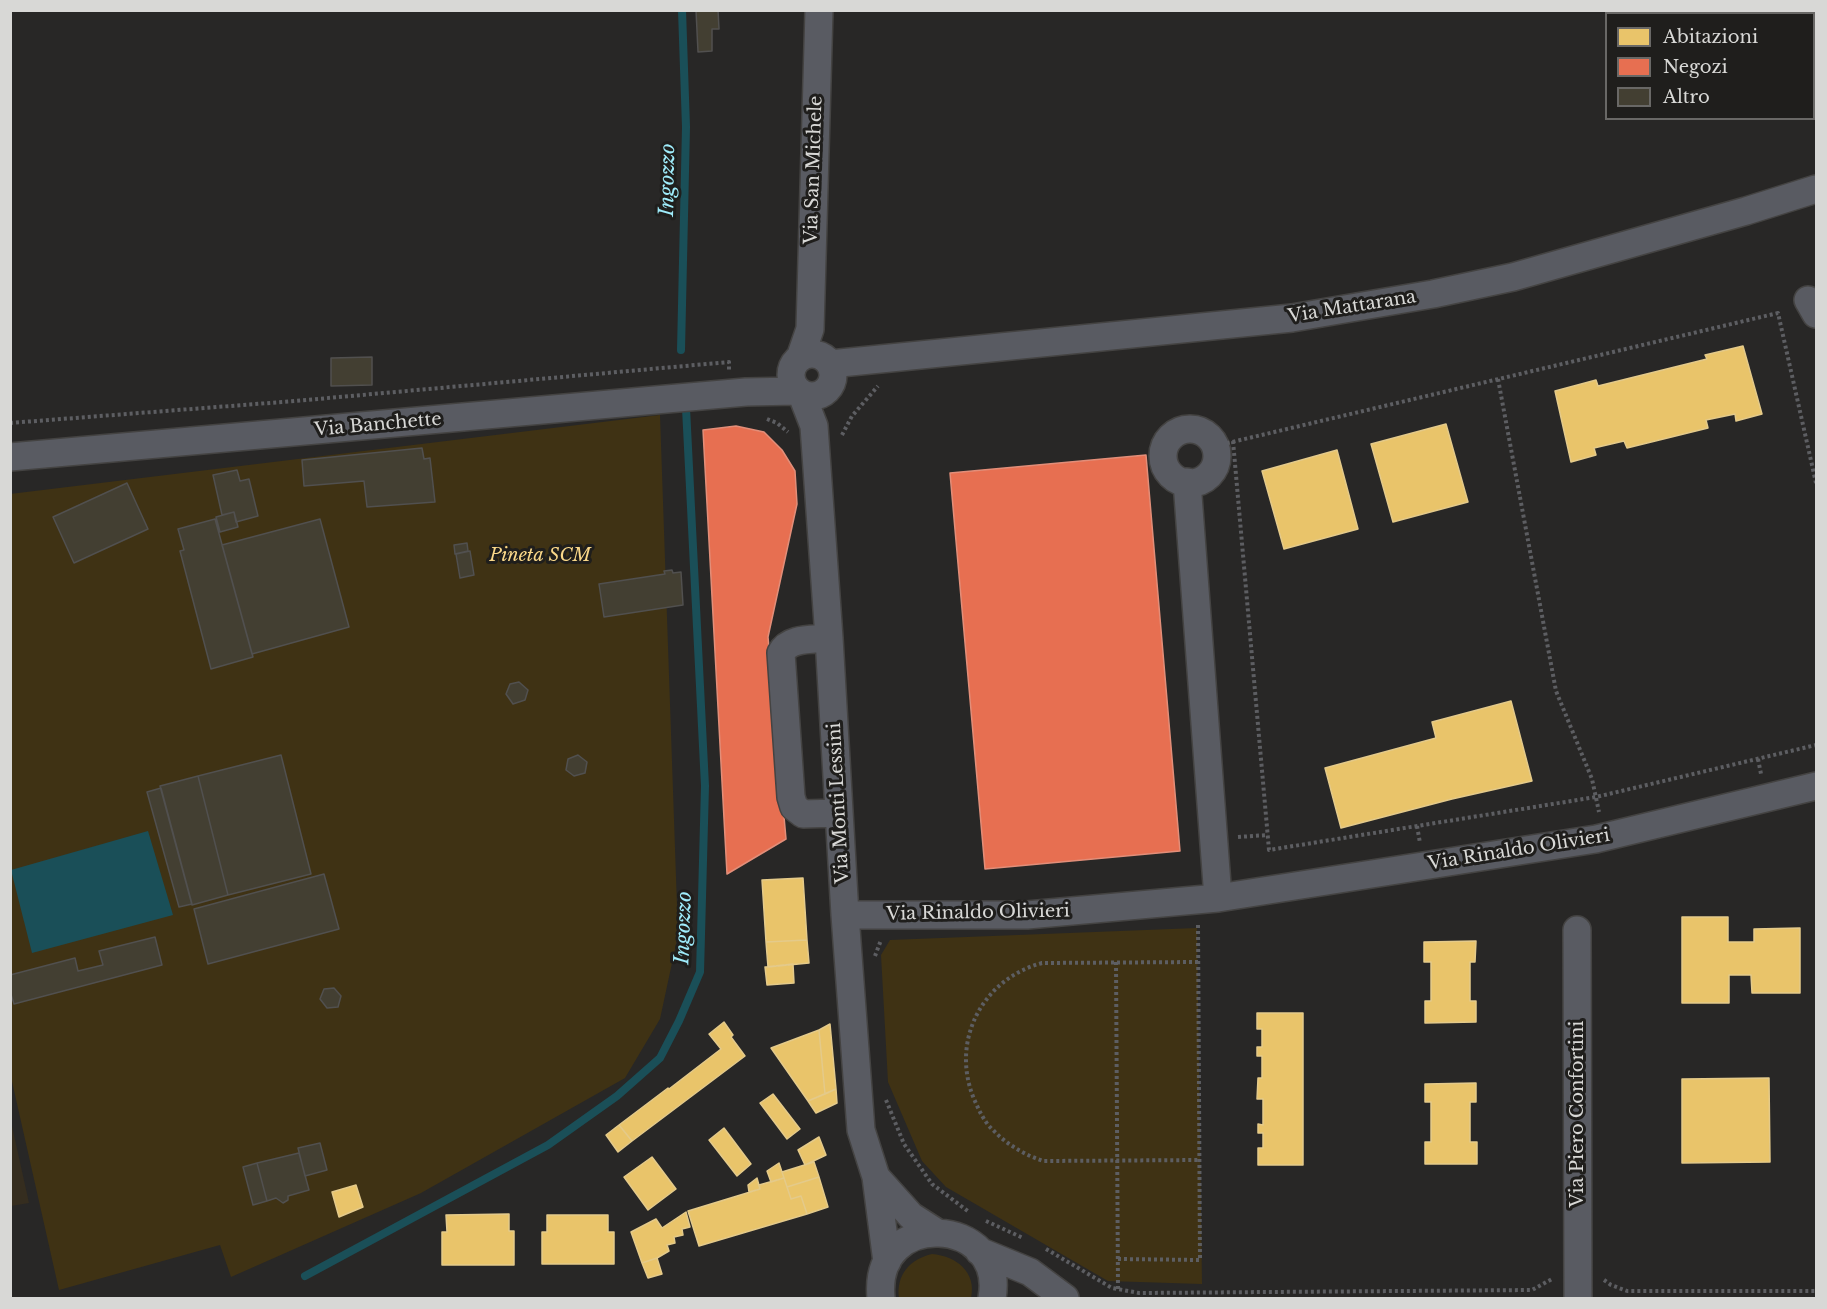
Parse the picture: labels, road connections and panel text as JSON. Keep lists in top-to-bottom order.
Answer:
{
  "streets": {
    "street": [
      "Via San Michele",
      "Via Mattarana",
      "Via Banchette",
      "Via Monti Lessini",
      "Via Rinaldo Olivieri",
      "Via Piero Confortini"
    ]
  },
  "crossings": [
    ["Via San Michele", "Via Mattarana"],
    ["Via San Michele", "Via Banchette"],
    ["Via San Michele", "Via Monti Lessini"],
    ["Via Mattarana", "Via Banchette"],
    ["Via Mattarana", "Via Monti Lessini"],
    ["Via Banchette", "Via Monti Lessini"],
    ["Via Monti Lessini", "Via Rinaldo Olivieri"]
  ],
  "water": ["Ingozzo"],
  "parks": ["Pineta SCM"],
  "legend": ["Abitazioni", "Negozi", "Altro"]
}
